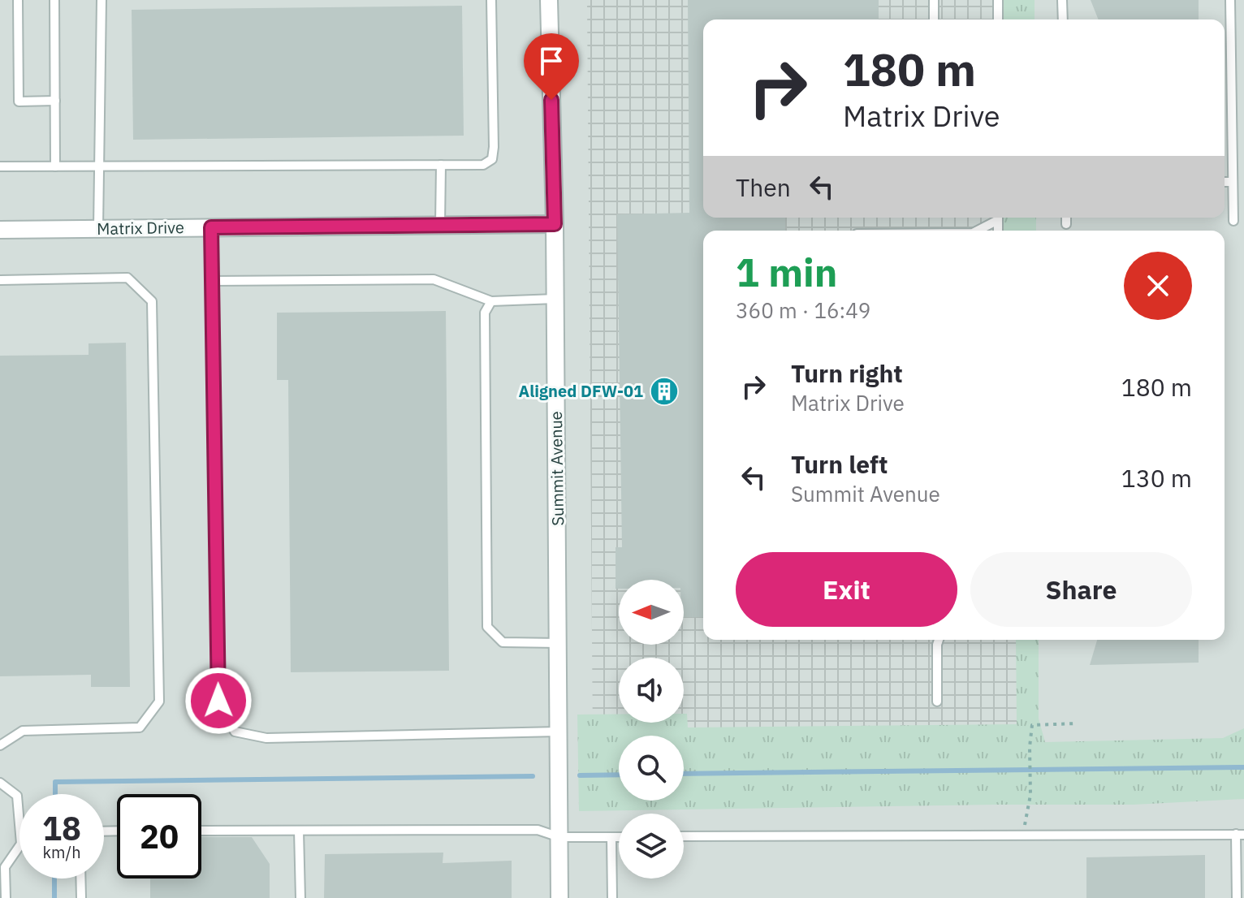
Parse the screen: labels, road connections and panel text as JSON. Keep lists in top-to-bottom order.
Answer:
{
  "streets": {
    "street": ["Matrix Drive", "Summit Avenue"]
  },
  "crossings": [
    ["Matrix Drive", "Summit Avenue"]
  ],
  "places": {
    "building": ["Aligned DFW-01"]
  },
  "north": "left",
  "page": {
    "turn": ["180 m", "Matrix Drive"],
    "then": "Then",
    "heading": ["1 min", "360 m · 16:49"],
    "list": [
      {
        "name": "Turn right",
        "note": "Matrix Drive",
        "value": "180 m"
      },
      {
        "name": "Turn left",
        "note": "Summit Avenue",
        "value": "130 m"
      }
    ],
    "buttons": ["Exit", "Share"],
    "speed": "18 km/h",
    "limit": "20"
  }
}
